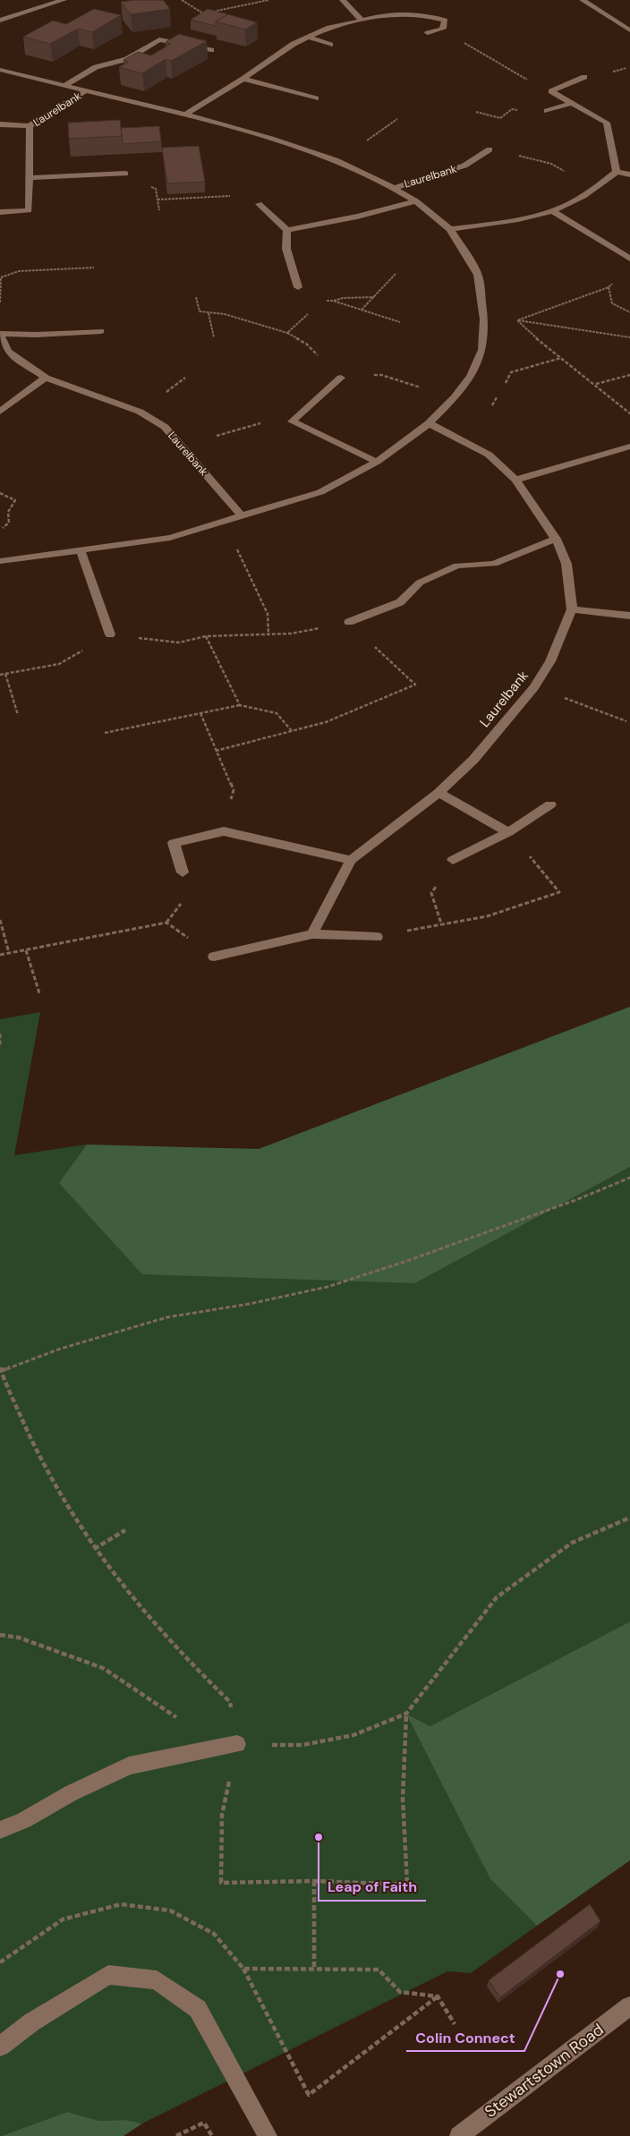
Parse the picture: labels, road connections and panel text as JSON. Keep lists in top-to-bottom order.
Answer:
{
  "streets": {
    "street": ["Laurelbank", "Stewartstown Road"]
  },
  "places": ["Leap of Faith", "Colin Connect"]
}
